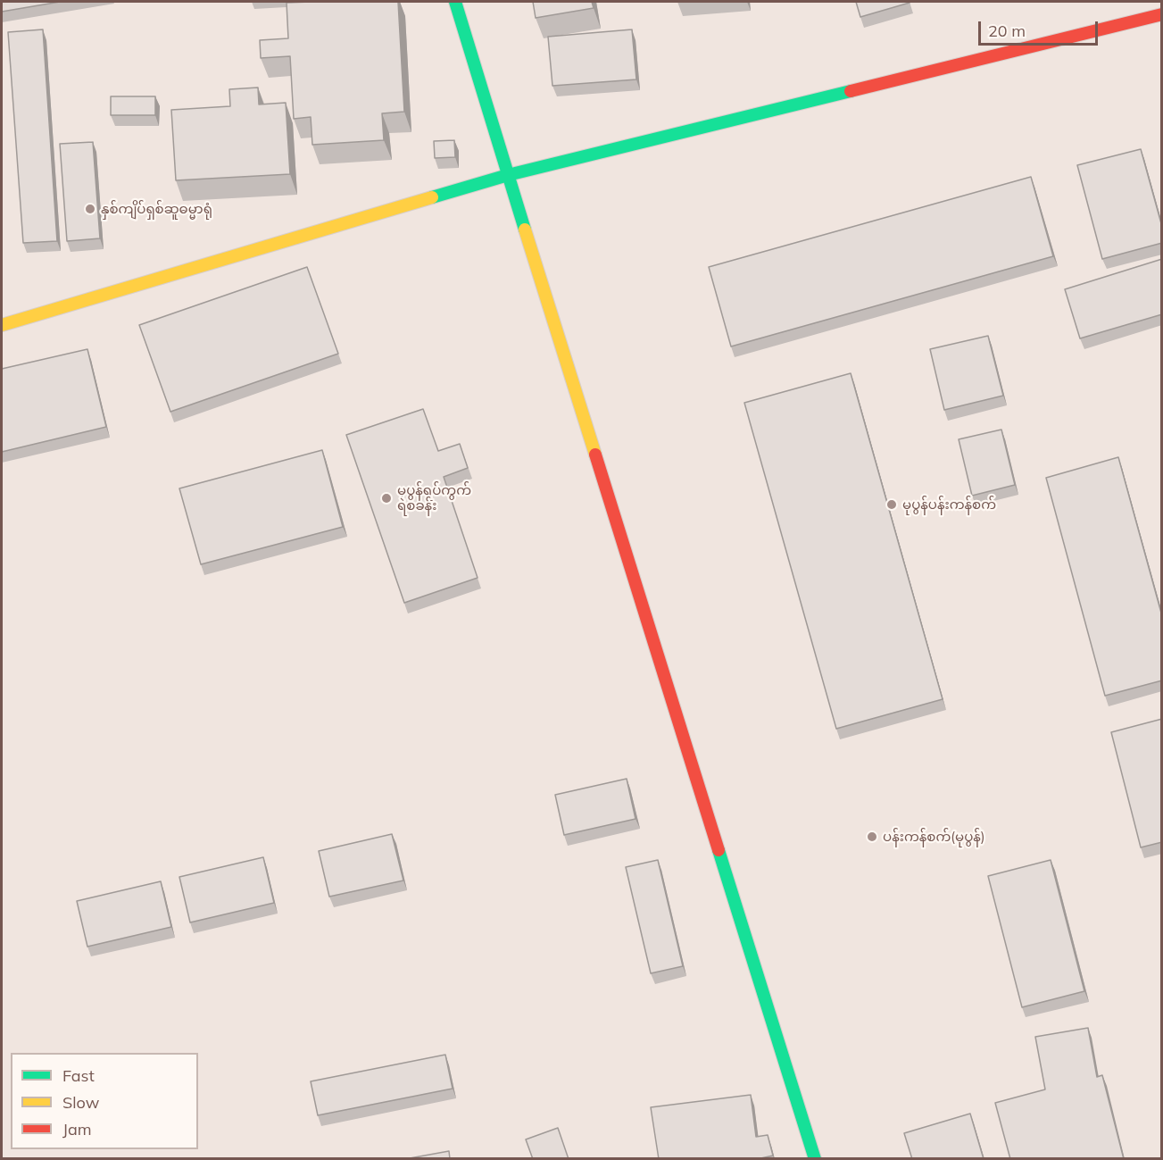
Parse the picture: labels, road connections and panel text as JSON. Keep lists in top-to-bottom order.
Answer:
{
  "places": [
    "နှစ်ကျိပ်ရှစ်ဆူဓမ္မာရုံ",
    "မုပွန်ရပ်ကွက် ရဲစခန်း",
    "မုပွန်ပန်းကန်စက်",
    "ပန်းကန်စက်(မုပွန်)"
  ],
  "legend": ["Fast", "Slow", "Jam"],
  "scale_bar": "20 m"
}
